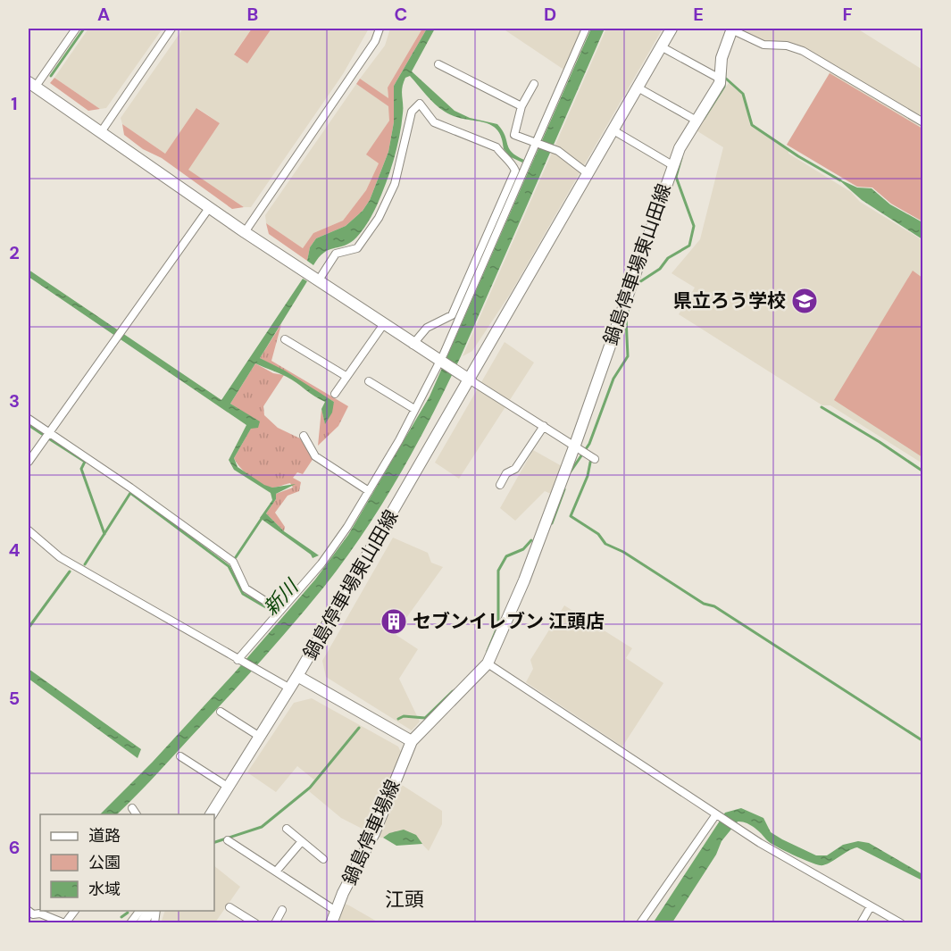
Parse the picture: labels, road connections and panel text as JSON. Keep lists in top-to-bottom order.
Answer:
{
  "streets": {
    "main road": ["鍋島停車場東山田線", "鍋島停車場線"]
  },
  "crossings": [
    ["鍋島停車場東山田線", "鍋島停車場線"]
  ],
  "districts": ["江頭"],
  "water": ["新川"],
  "places": {
    "school or university": ["県立ろう学校"],
    "building": ["セブンイレブン 江頭店"]
  },
  "legend": ["道路", "公園", "水域"],
  "grid": {
    "columns": [
      "A",
      "B",
      "C",
      "D",
      "E",
      "F"
    ],
    "rows": [
      "1",
      "2",
      "3",
      "4",
      "5",
      "6"
    ]
  }
}
